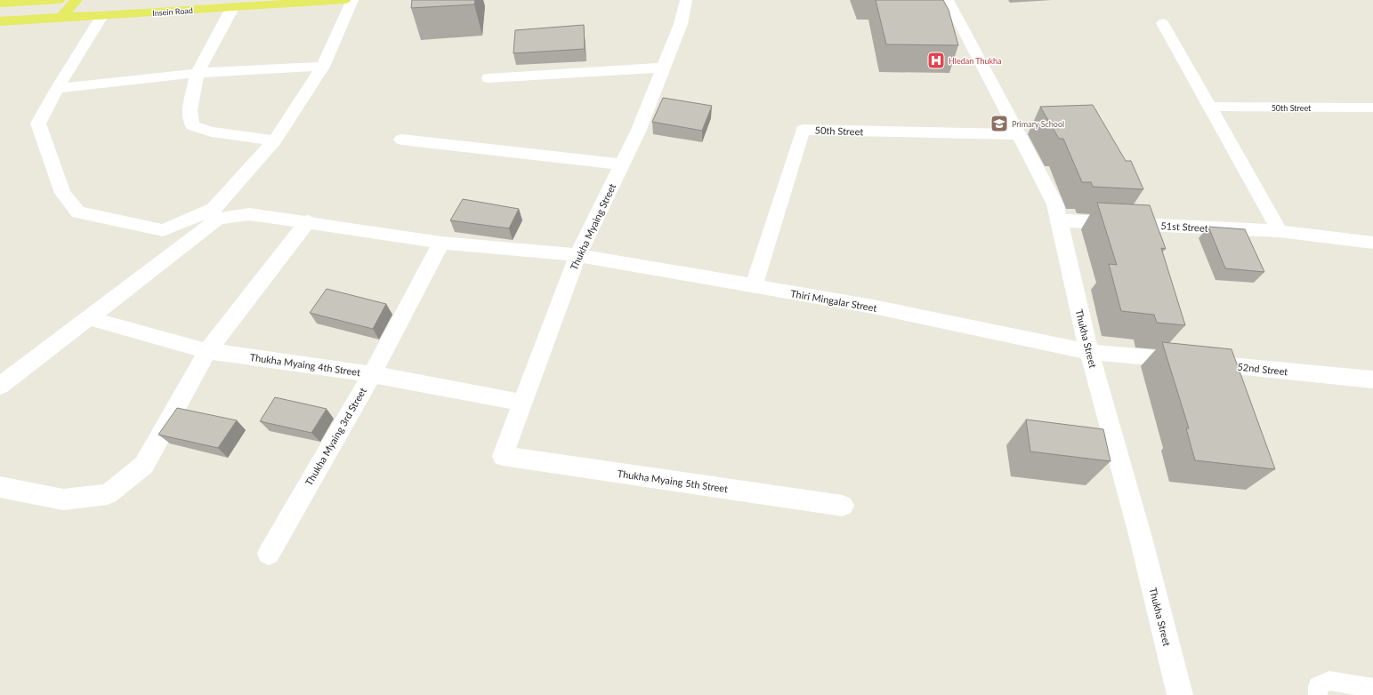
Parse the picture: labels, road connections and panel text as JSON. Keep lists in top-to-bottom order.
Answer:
{
  "streets": {
    "main road": ["Insein Road"],
    "street": [
      "50th Street",
      "Thukha Myaing Street",
      "51st Street",
      "Thiri Mingalar Street",
      "Thukha Street",
      "Thukha Myaing 4th Street",
      "52nd Street",
      "Thukha Myaing 3rd Street",
      "Thukha Myaing 5th Street"
    ]
  },
  "crossings": [
    ["50th Street", "Thiri Mingalar Street"],
    ["50th Street", "Thukha Street"],
    ["Thukha Myaing Street", "Thiri Mingalar Street"],
    ["Thukha Myaing Street", "Thukha Myaing 4th Street"],
    ["Thukha Myaing Street", "Thukha Myaing 5th Street"],
    ["51st Street", "Thukha Street"],
    ["Thiri Mingalar Street", "Thukha Street"],
    ["Thiri Mingalar Street", "Thukha Myaing 4th Street"],
    ["Thiri Mingalar Street", "52nd Street"],
    ["Thiri Mingalar Street", "Thukha Myaing 3rd Street"],
    ["Thukha Street", "52nd Street"],
    ["Thukha Myaing 4th Street", "Thukha Myaing 3rd Street"]
  ],
  "places": {
    "hospital": ["Hledan Thukha"],
    "school or university": ["Primary School"]
  }
}
